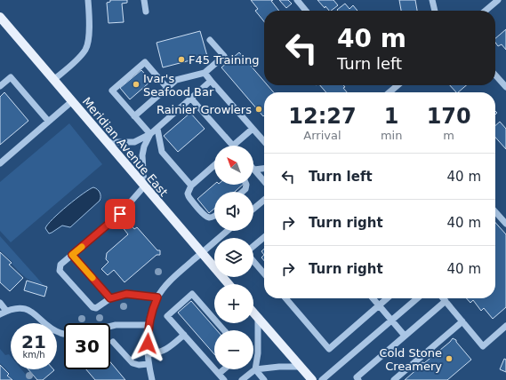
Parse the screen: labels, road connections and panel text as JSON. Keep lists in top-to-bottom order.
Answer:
{
  "streets": {
    "main road": ["Meridian Avenue East"]
  },
  "places": [
    "F45 Training",
    "Ivar's Seafood Bar",
    "Rainier Growlers",
    "Cold Stone Creamery"
  ],
  "north": "top left",
  "page": {
    "turn": ["40 m", "Turn left"],
    "eta": [
      "12:27",
      "Arrival",
      "1",
      "min",
      "170",
      "m"
    ],
    "map_buttons": ["+", "−"],
    "list": [
      {
        "name": "Turn left",
        "value": "40 m"
      },
      {
        "name": "Turn right",
        "value": "40 m"
      },
      {
        "name": "Turn right",
        "value": "40 m"
      }
    ],
    "speed": "21 km/h",
    "limit": "30"
  }
}
